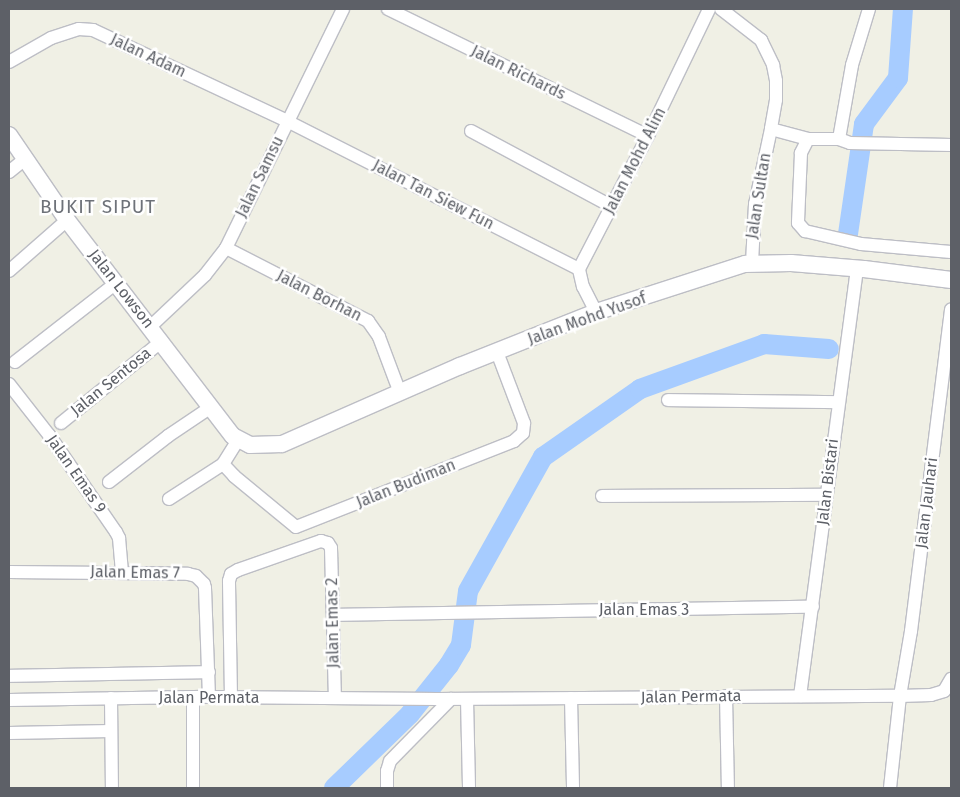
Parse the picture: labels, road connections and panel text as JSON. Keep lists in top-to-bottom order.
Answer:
{
  "streets": {
    "street": [
      "Jalan Adam",
      "Jalan Richards",
      "Jalan Mohd Alim",
      "Jalan Samsu",
      "Jalan Tan Siew Fun",
      "Jalan Sultan",
      "Jalan Lowson",
      "Jalan Borhan",
      "Jalan Mohd Yusof",
      "Jalan Sentosa",
      "Jalan Emas 9",
      "Jalan Bistari",
      "Jalan Budiman",
      "Jalan Jauhari",
      "Jalan Emas 7",
      "Jalan Emas 3",
      "Jalan Emas 2",
      "Jalan Permata"
    ]
  },
  "crossings": [
    ["Jalan Adam", "Jalan Samsu"],
    ["Jalan Adam", "Jalan Tan Siew Fun"],
    ["Jalan Richards", "Jalan Mohd Alim"],
    ["Jalan Mohd Alim", "Jalan Tan Siew Fun"],
    ["Jalan Samsu", "Jalan Tan Siew Fun"],
    ["Jalan Samsu", "Jalan Lowson"],
    ["Jalan Samsu", "Jalan Borhan"],
    ["Jalan Sultan", "Jalan Mohd Yusof"],
    ["Jalan Lowson", "Jalan Mohd Yusof"],
    ["Jalan Lowson", "Jalan Sentosa"],
    ["Jalan Borhan", "Jalan Mohd Yusof"],
    ["Jalan Mohd Yusof", "Jalan Bistari"],
    ["Jalan Mohd Yusof", "Jalan Budiman"],
    ["Jalan Emas 9", "Jalan Emas 7"],
    ["Jalan Bistari", "Jalan Emas 3"],
    ["Jalan Bistari", "Jalan Permata"],
    ["Jalan Jauhari", "Jalan Permata"],
    ["Jalan Emas 7", "Jalan Permata"],
    ["Jalan Emas 3", "Jalan Emas 2"],
    ["Jalan Emas 2", "Jalan Permata"]
  ],
  "districts": ["BUKIT SIPUT"]
}
